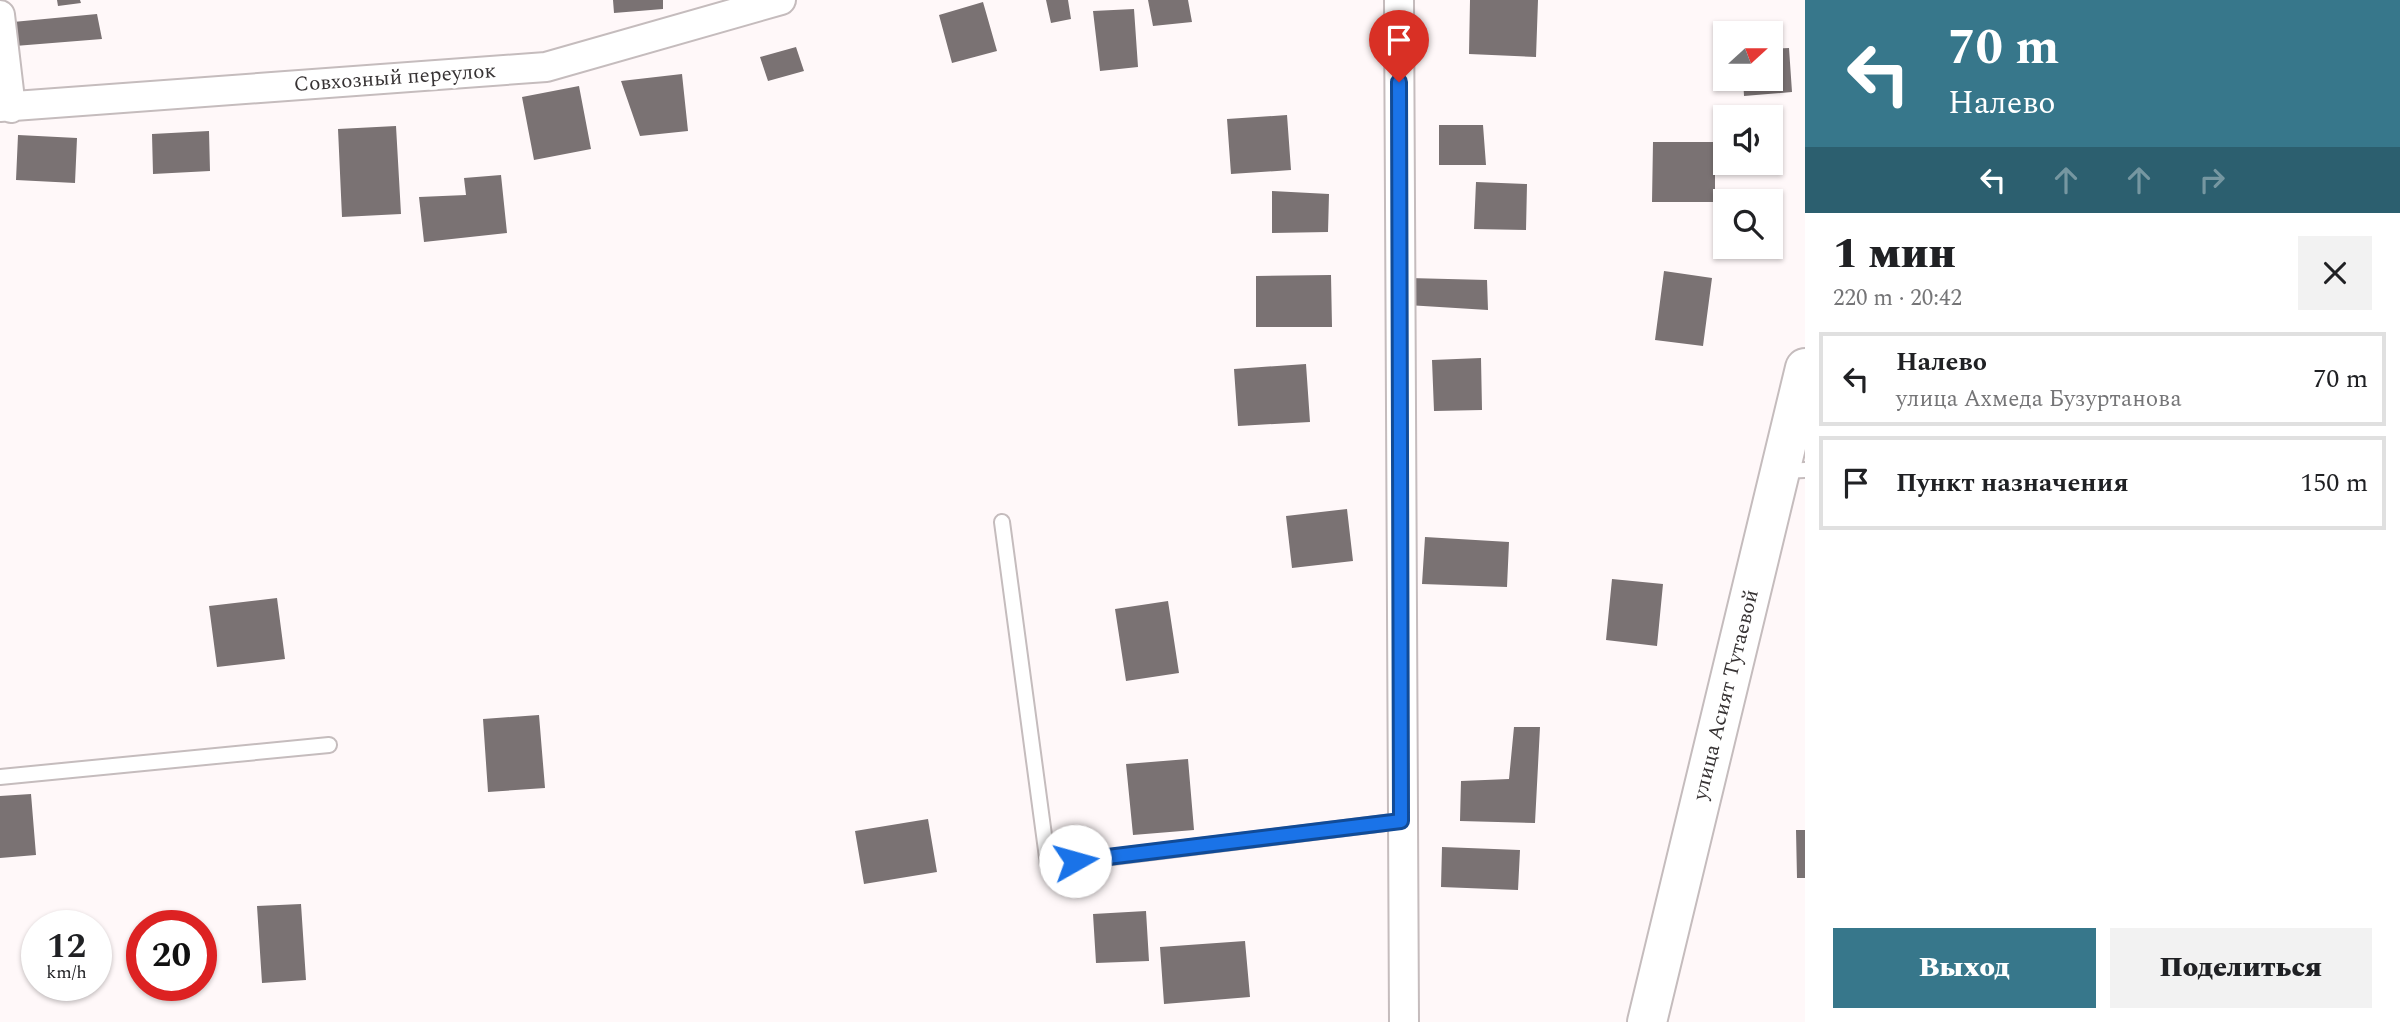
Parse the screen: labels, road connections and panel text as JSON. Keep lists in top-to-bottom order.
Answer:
{
  "streets": {
    "main road": ["улица Асият Тутаевой"],
    "street": ["Совхозный переулок"]
  },
  "north": "right",
  "page": {
    "turn": ["70 m", "Налево"],
    "heading": ["1 мин", "220 m · 20:42"],
    "list": [
      {
        "name": "Налево",
        "note": "улица Ахмеда Бузуртанова",
        "value": "70 m"
      },
      {
        "name": "Пункт назначения",
        "value": "150 m"
      }
    ],
    "speed": "12 km/h",
    "limit": "20",
    "buttons": ["Выход", "Поделиться"]
  }
}
